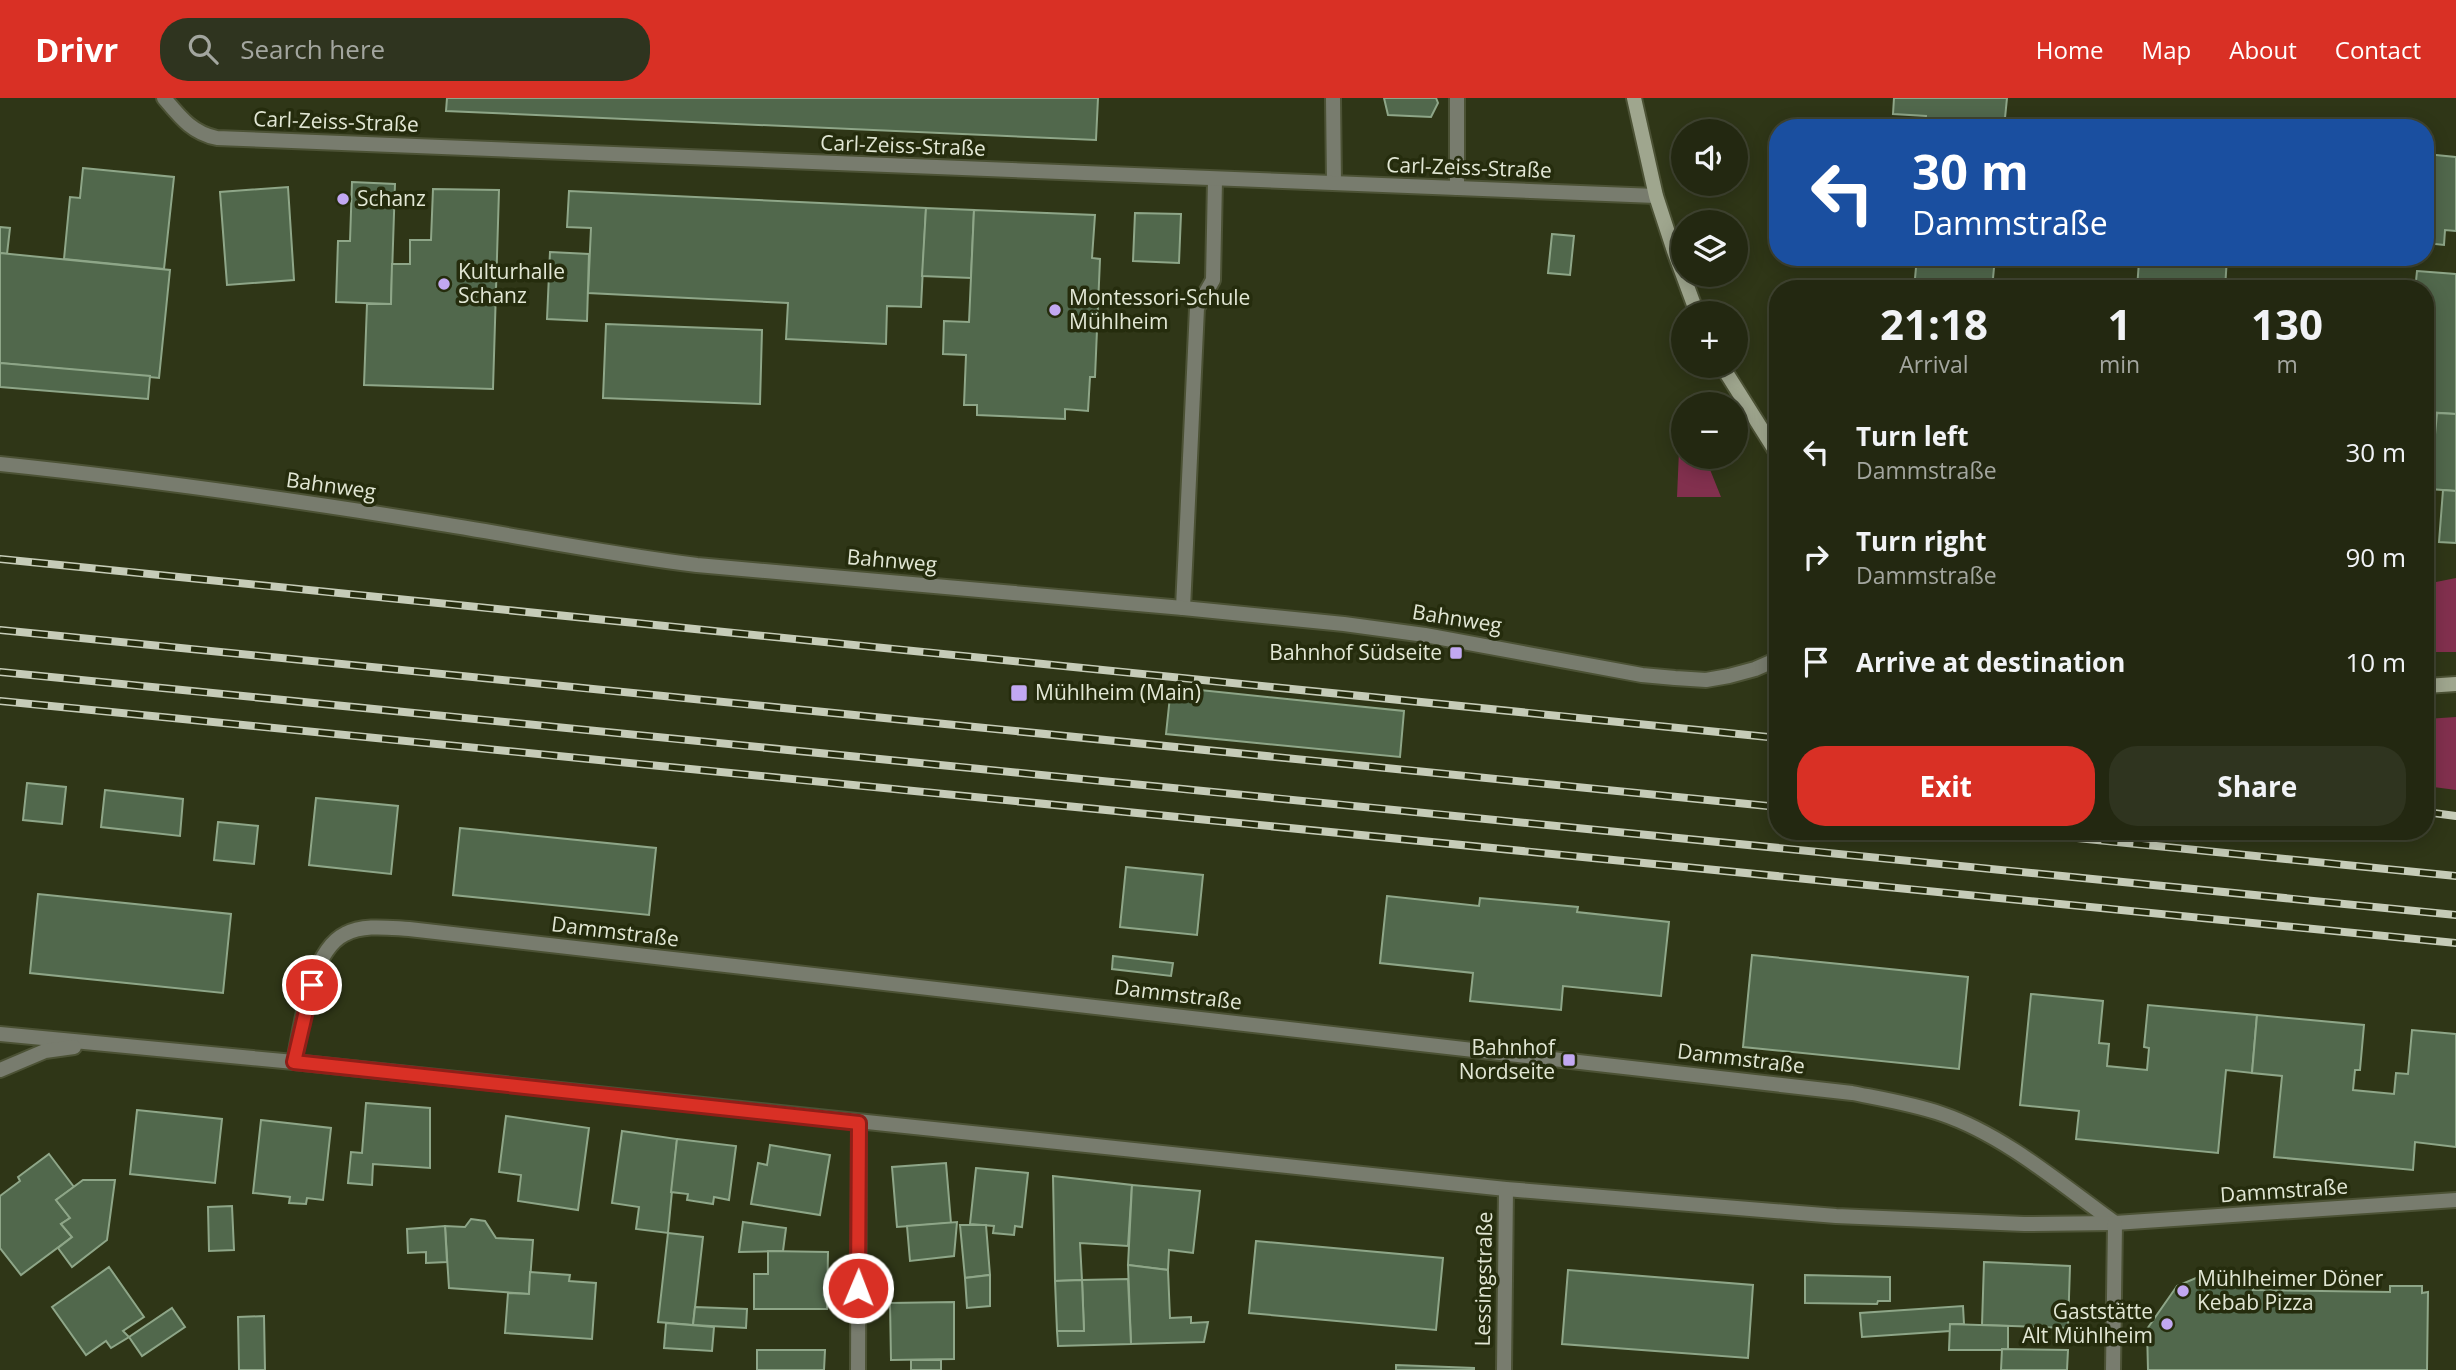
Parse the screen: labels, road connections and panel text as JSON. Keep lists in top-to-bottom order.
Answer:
{
  "streets": {
    "street": [
      "Carl-Zeiss-Straße",
      "Bahnweg",
      "Dammstraße",
      "Lessingstraße"
    ]
  },
  "crossings": [
    ["Dammstraße", "Lessingstraße"]
  ],
  "places": {
    "other": [
      "Schanz",
      "Kulturhalle Schanz",
      "Montessori-Schule Mühlheim",
      "Mühlheimer Döner Kebab Pizza",
      "Gaststätte Alt Mühlheim"
    ],
    "transit": ["Bahnhof Südseite", "Mühlheim (Main)", "Bahnhof Nordseite"]
  },
  "page": {
    "header": "Drivr",
    "search": "Search here",
    "nav": [
      "Home",
      "Map",
      "About",
      "Contact"
    ],
    "map_buttons": ["+", "−"],
    "turn": ["30 m", "Dammstraße"],
    "eta": [
      "21:18",
      "Arrival",
      "1",
      "min",
      "130",
      "m"
    ],
    "list": [
      {
        "name": "Turn left",
        "note": "Dammstraße",
        "value": "30 m"
      },
      {
        "name": "Turn right",
        "note": "Dammstraße",
        "value": "90 m"
      },
      {
        "name": "Arrive at destination",
        "value": "10 m"
      }
    ],
    "buttons": ["Exit", "Share"]
  }
}
